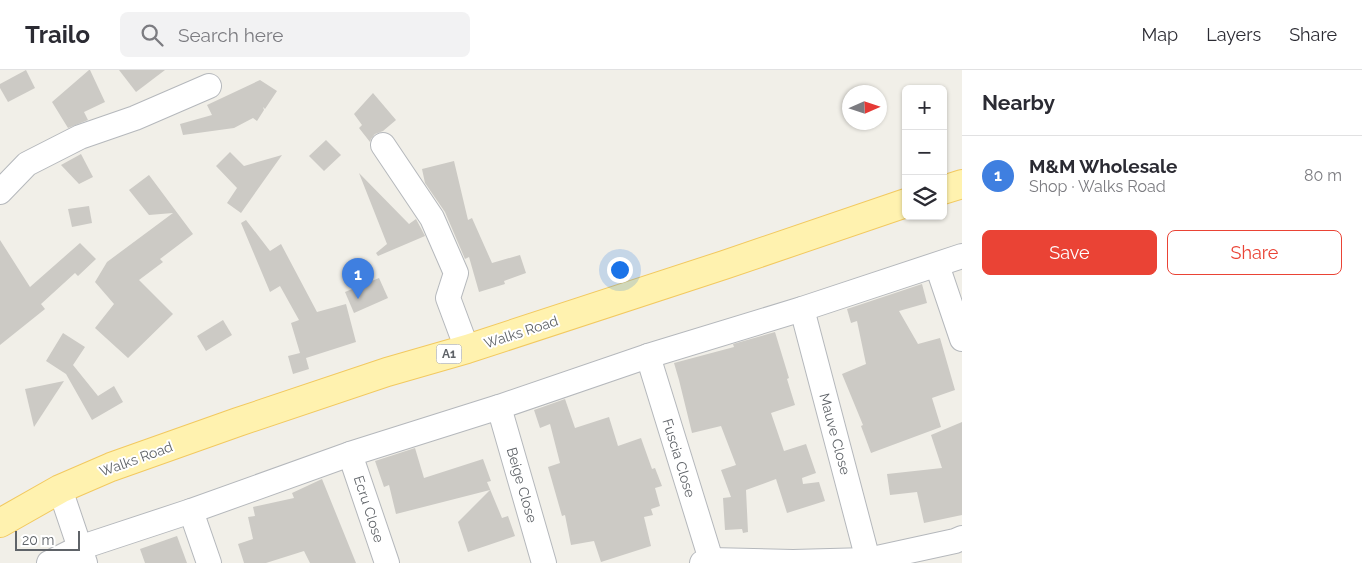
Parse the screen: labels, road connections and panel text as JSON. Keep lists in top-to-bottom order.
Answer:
{
  "streets": {
    "main road": ["Walks Road", "A1"],
    "street": [
      "Mauve Close",
      "Fuscia Close",
      "Beige Close",
      "Ecru Close"
    ]
  },
  "scale_bar": "20 m",
  "north": "right",
  "page": {
    "header": "Trailo",
    "search": "Search here",
    "nav": ["Map", "Layers", "Share"],
    "heading": "Nearby",
    "map_buttons": ["+", "−"],
    "list": [
      {
        "mark": "1",
        "name": "M&M Wholesale",
        "note": "Shop · Walks Road",
        "value": "80 m"
      }
    ],
    "buttons": ["Save", "Share"],
    "pins": "1",
    "scale": "20 m"
  }
}
